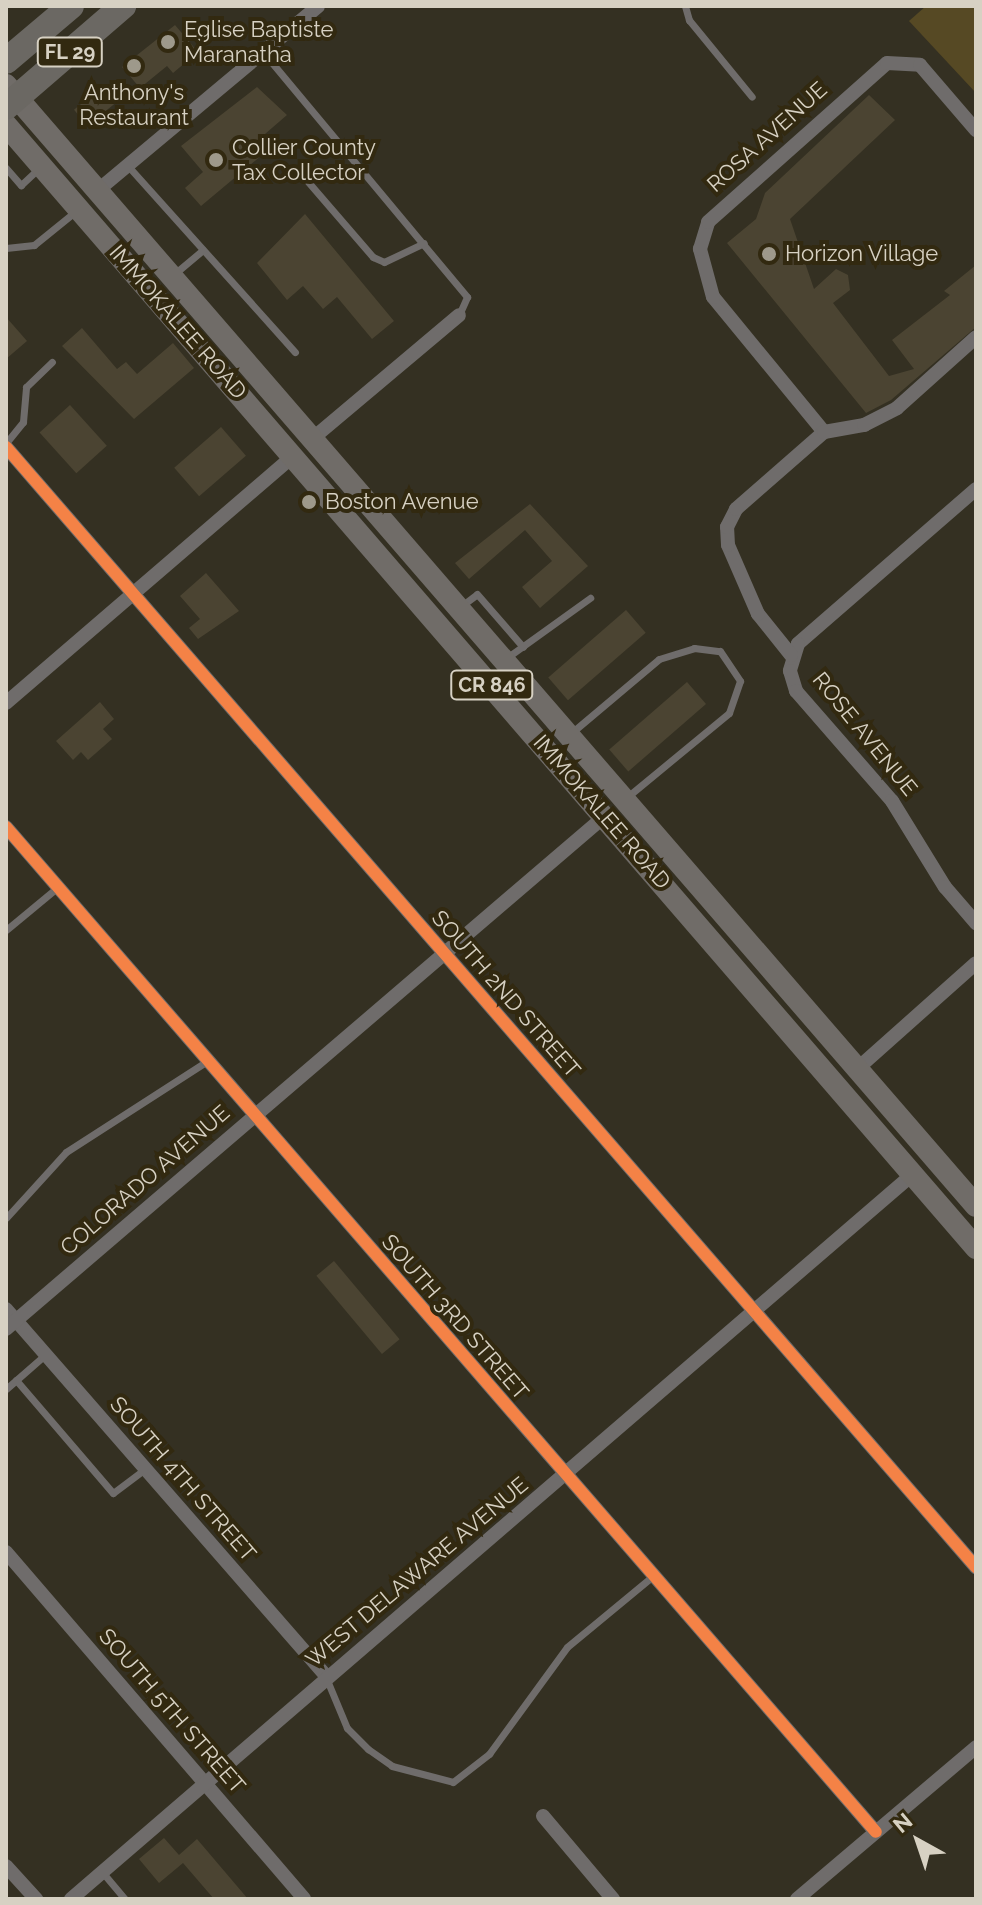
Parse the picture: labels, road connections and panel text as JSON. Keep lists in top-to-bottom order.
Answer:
{
  "streets": {
    "highway": ["FL 29"],
    "main road": ["IMMOKALEE ROAD", "CR 846"],
    "street": [
      "ROSA AVENUE",
      "ROSE AVENUE",
      "SOUTH 2ND STREET",
      "COLORADO AVENUE",
      "SOUTH 3RD STREET",
      "SOUTH 4TH STREET",
      "WEST DELAWARE AVENUE",
      "SOUTH 5TH STREET"
    ]
  },
  "crossings": [
    ["FL 29", "IMMOKALEE ROAD"],
    ["IMMOKALEE ROAD", "COLORADO AVENUE"],
    ["IMMOKALEE ROAD", "WEST DELAWARE AVENUE"],
    ["SOUTH 2ND STREET", "COLORADO AVENUE"],
    ["SOUTH 2ND STREET", "WEST DELAWARE AVENUE"],
    ["COLORADO AVENUE", "SOUTH 3RD STREET"],
    ["COLORADO AVENUE", "SOUTH 4TH STREET"],
    ["SOUTH 3RD STREET", "WEST DELAWARE AVENUE"],
    ["SOUTH 4TH STREET", "WEST DELAWARE AVENUE"],
    ["WEST DELAWARE AVENUE", "SOUTH 5TH STREET"]
  ],
  "places": [
    "Eglise Baptiste Maranatha",
    "Anthony's Restaurant",
    "Collier County Tax Collector",
    "Horizon Village",
    "Boston Avenue"
  ],
  "north": "top left"
}
